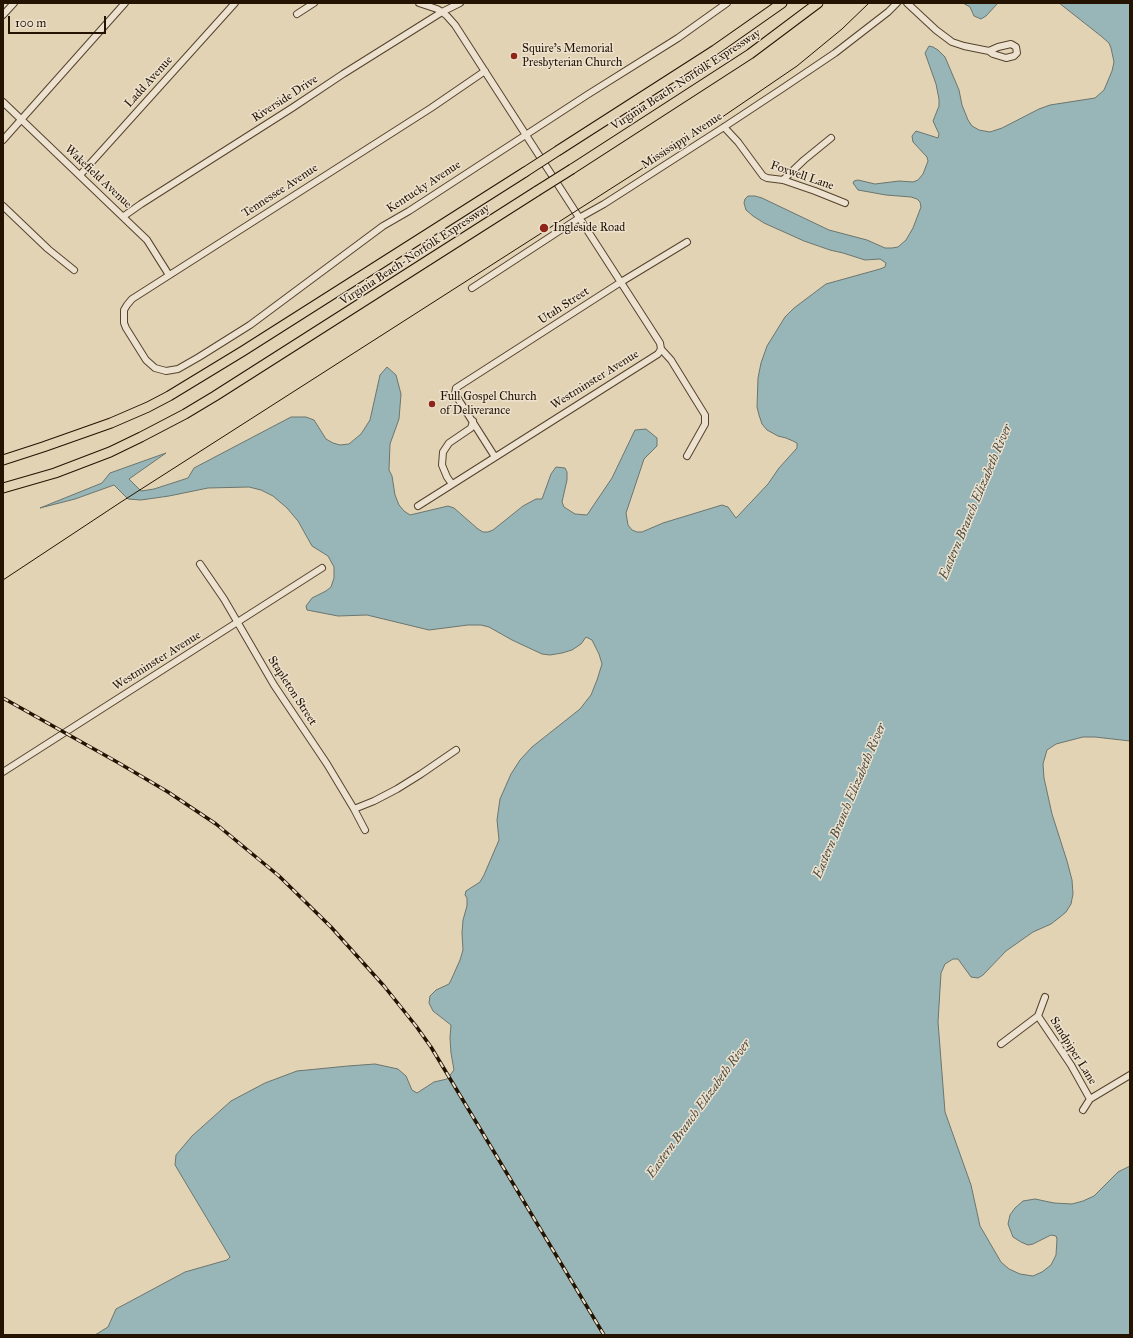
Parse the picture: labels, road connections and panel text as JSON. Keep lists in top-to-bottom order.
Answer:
{
  "streets": {
    "highway": ["Virginia Beach-Norfolk Expressway"],
    "street": [
      "Ladd Avenue",
      "Riverside Drive",
      "Mississippi Avenue",
      "Foxwell Lane",
      "Wakefield Avenue",
      "Kentucky Avenue",
      "Tennessee Avenue",
      "Utah Street",
      "Westminster Avenue",
      "Stapleton Street",
      "Sandpiper Lane"
    ]
  },
  "crossings": [
    ["Ladd Avenue", "Wakefield Avenue"],
    ["Riverside Drive", "Wakefield Avenue"],
    ["Mississippi Avenue", "Foxwell Lane"],
    ["Wakefield Avenue", "Tennessee Avenue"],
    ["Kentucky Avenue", "Tennessee Avenue"],
    ["Westminster Avenue", "Stapleton Street"]
  ],
  "water": ["Eastern Branch Elizabeth River"],
  "places": ["Squire's Memorial Presbyterian Church", "Ingleside Road", "Full Gospel Church of Deliverance"],
  "scale_bar": "100 m"
}
